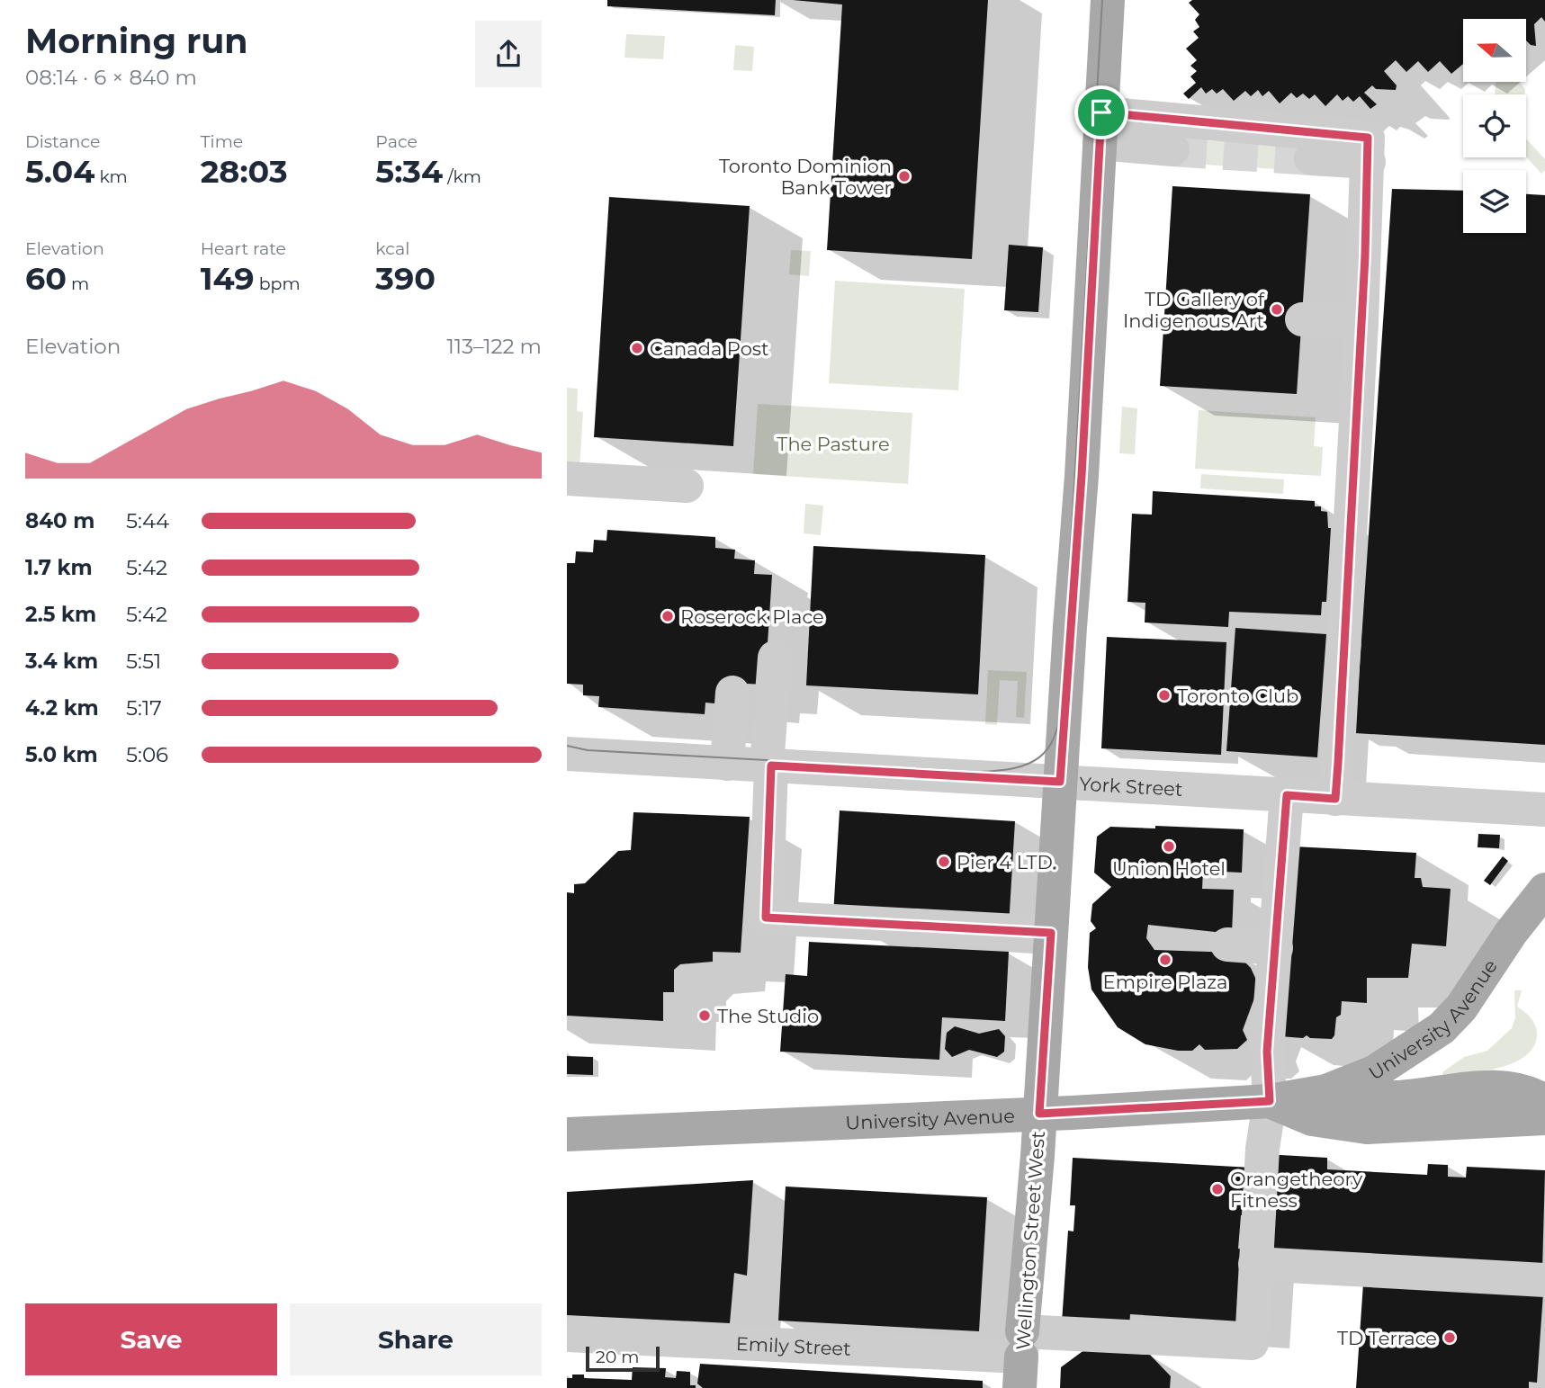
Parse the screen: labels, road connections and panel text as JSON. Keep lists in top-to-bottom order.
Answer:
{
  "streets": {
    "main road": ["University Avenue", "Wellington Street West"],
    "street": ["York Street", "Emily Street"]
  },
  "crossings": [
    ["York Street", "Wellington Street West"],
    ["University Avenue", "Wellington Street West"],
    ["Wellington Street West", "Emily Street"]
  ],
  "parks": ["The Pasture"],
  "places": [
    "Toronto Dominion Bank Tower",
    "TD Gallery of Indigenous Art",
    "Canada Post",
    "Roserock Place",
    "Toronto Club",
    "Union Hotel",
    "Pier 4 LTD.",
    "Empire Plaza",
    "The Studio",
    "Orangetheory Fitness",
    "TD Terrace"
  ],
  "scale_bar": "20 m",
  "north": "left",
  "page": {
    "heading": ["Morning run", "08:14 · 6 × 840 m"],
    "stats": [
      ["Distance", "5.04 km"],
      ["Time", "28:03"],
      ["Pace", "5:34 /km"],
      ["Elevation", "60 m"],
      ["Heart rate", "149 bpm"],
      ["kcal", "390"]
    ],
    "chart": ["Elevation", "113–122 m"],
    "list": [
      {
        "name": "840 m",
        "note": "5:44"
      },
      {
        "name": "1.7 km",
        "note": "5:42"
      },
      {
        "name": "2.5 km",
        "note": "5:42"
      },
      {
        "name": "3.4 km",
        "note": "5:51"
      },
      {
        "name": "4.2 km",
        "note": "5:17"
      },
      {
        "name": "5.0 km",
        "note": "5:06"
      }
    ],
    "buttons": ["Save", "Share"],
    "scale": "20 m"
  }
}
